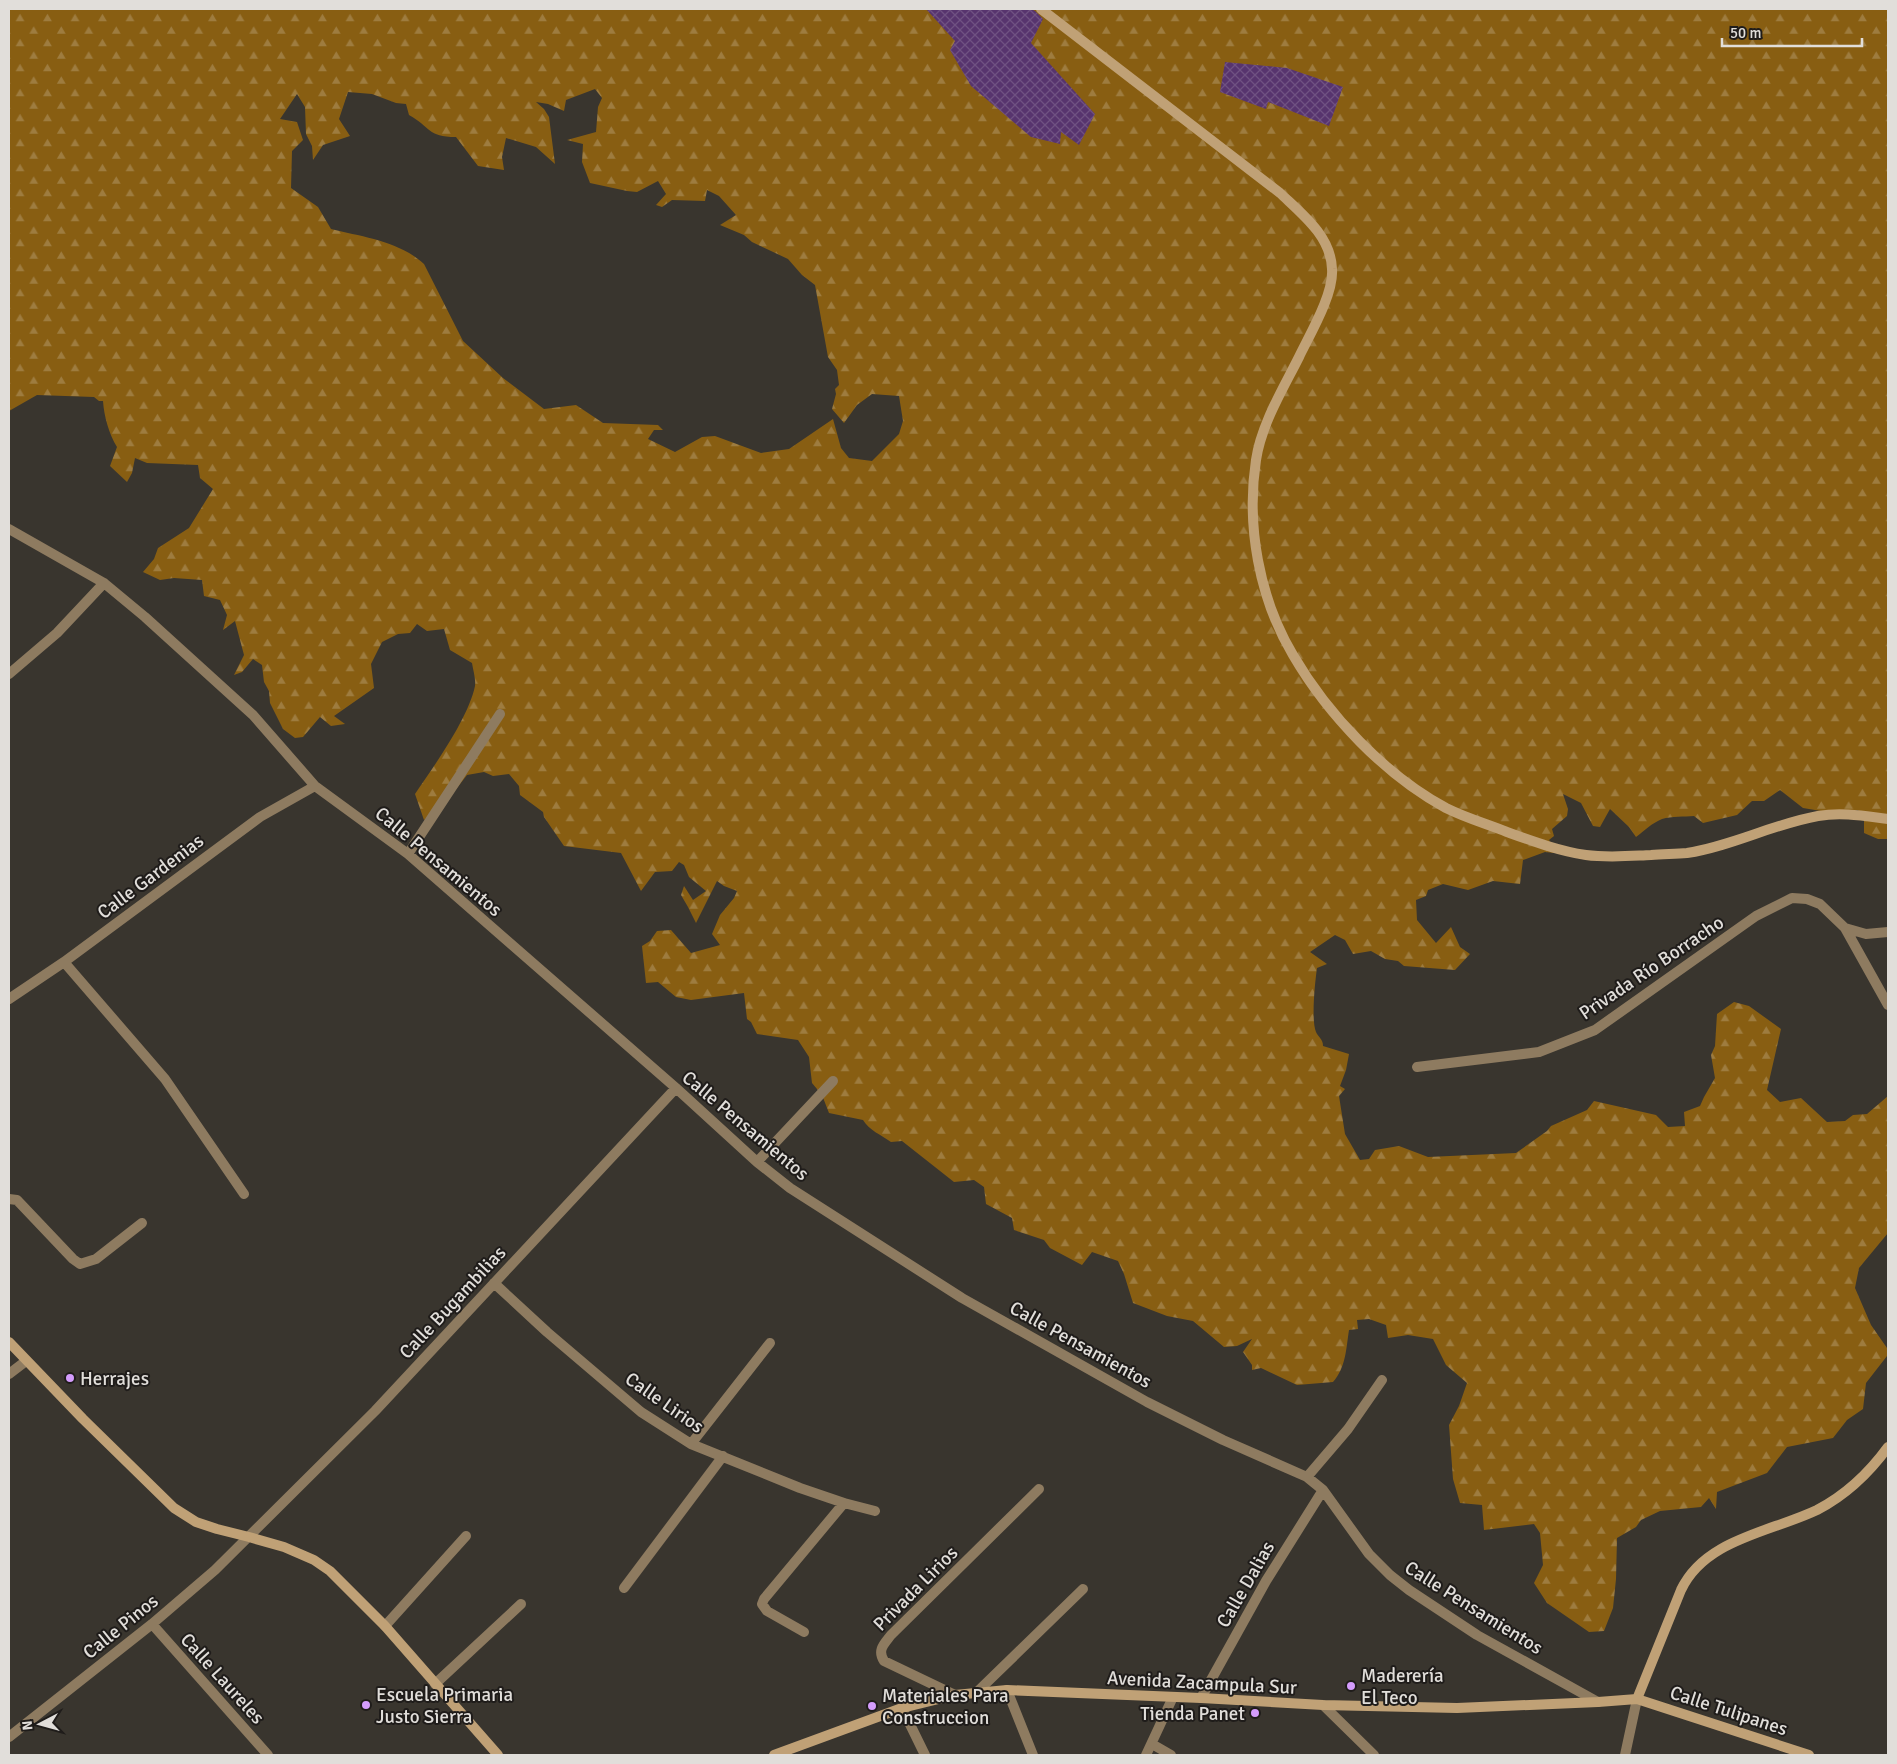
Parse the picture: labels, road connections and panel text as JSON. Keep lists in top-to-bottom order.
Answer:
{
  "streets": {
    "main road": ["Avenida Zacampula Sur", "Calle Tulipanes"],
    "street": [
      "Calle Pensamientos",
      "Calle Gardenias",
      "Privada Río Borracho",
      "Calle Bugambilias",
      "Calle Lirios",
      "Calle Dalias",
      "Privada Lirios",
      "Calle Pinos",
      "Calle Laureles"
    ]
  },
  "crossings": [
    ["Calle Pensamientos", "Calle Gardenias"],
    ["Calle Pensamientos", "Calle Bugambilias"],
    ["Calle Pensamientos", "Calle Dalias"],
    ["Calle Pensamientos", "Avenida Zacampula Sur"],
    ["Calle Bugambilias", "Calle Lirios"],
    ["Calle Bugambilias", "Calle Pinos"],
    ["Calle Dalias", "Avenida Zacampula Sur"],
    ["Privada Lirios", "Avenida Zacampula Sur"],
    ["Calle Pinos", "Calle Laureles"],
    ["Avenida Zacampula Sur", "Calle Tulipanes"]
  ],
  "places": [
    "Herrajes",
    "Maderería El Teco",
    "Escuela Primaria Justo Sierra",
    "Materiales Para Construccion",
    "Tienda Panet"
  ],
  "scale_bar": "50 m",
  "north": "left"
}
